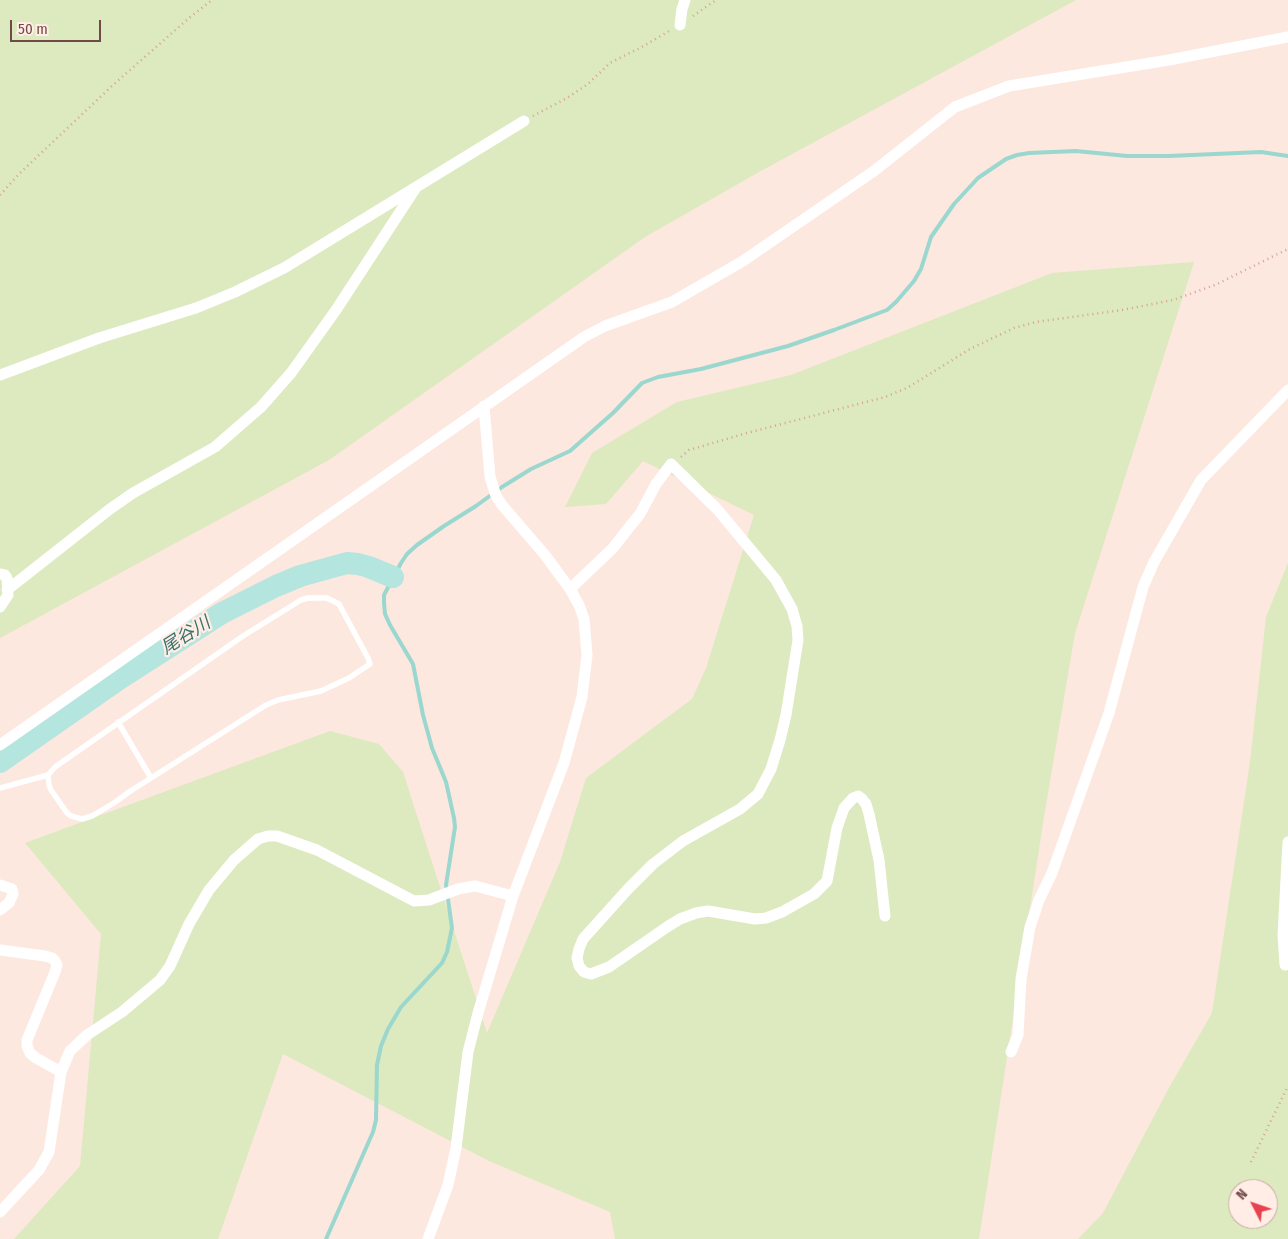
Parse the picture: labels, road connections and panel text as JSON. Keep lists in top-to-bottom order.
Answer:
{
  "water": ["尾谷川"],
  "scale_bar": "50 m",
  "north": "top left"
}
